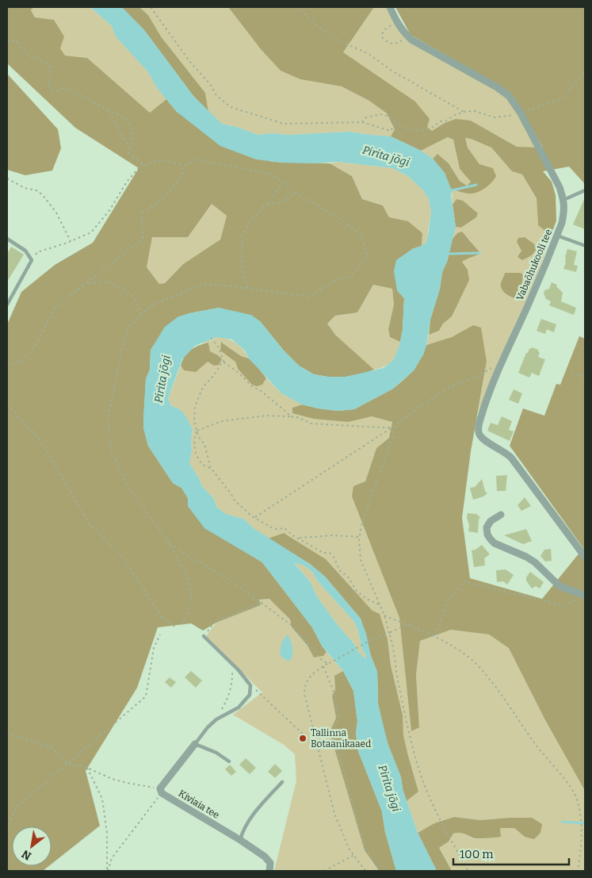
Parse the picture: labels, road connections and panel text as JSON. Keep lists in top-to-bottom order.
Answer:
{
  "streets": {
    "street": ["Vabaõhukooli tee", "Kiviaia tee"]
  },
  "water": ["Pirita jõgi"],
  "places": ["Tallinna Botaanikaaed"],
  "scale_bar": "100 m",
  "north": "bottom left"
}
